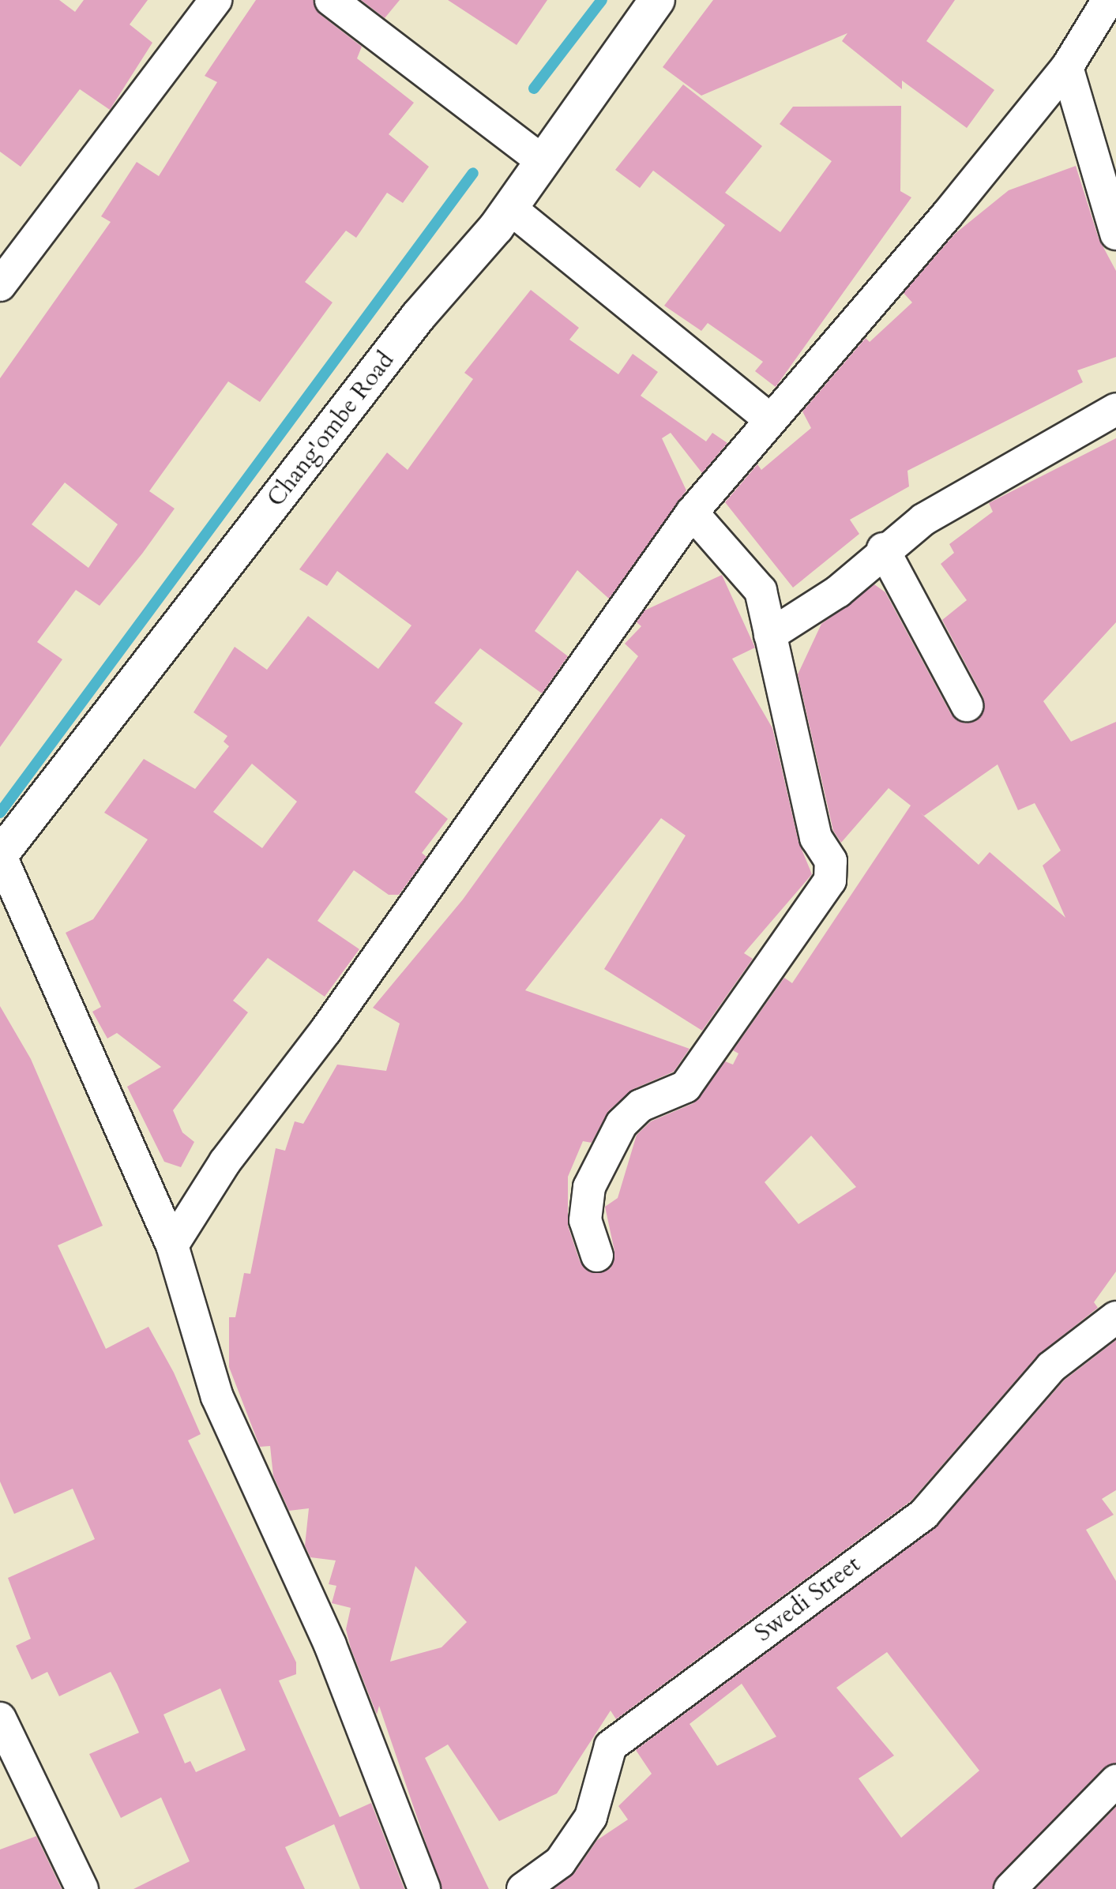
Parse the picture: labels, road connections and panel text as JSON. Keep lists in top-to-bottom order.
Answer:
{
  "streets": {
    "street": ["Chang'ombe Road", "Swedi Street"]
  }
}
